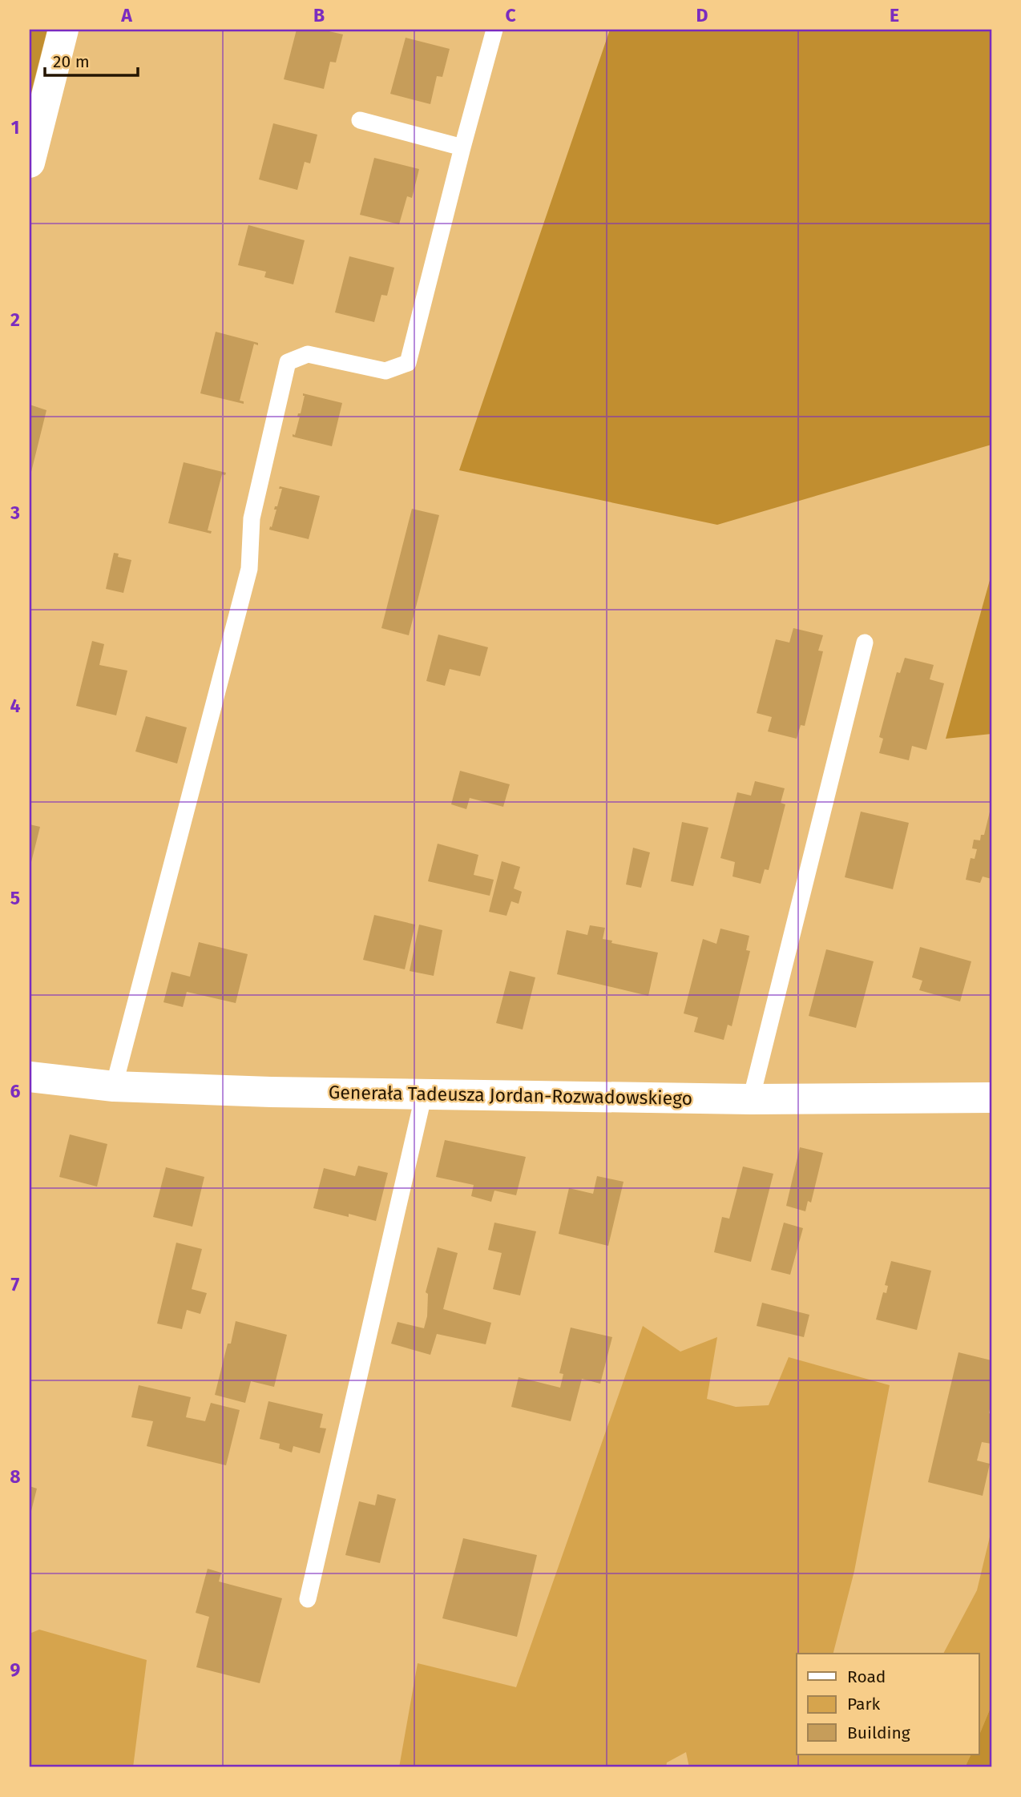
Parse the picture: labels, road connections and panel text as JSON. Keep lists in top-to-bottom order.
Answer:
{
  "streets": {
    "street": ["Generała Tadeusza Jordan-Rozwadowskiego"]
  },
  "legend": ["Road", "Park", "Building"],
  "scale_bar": "20 m",
  "grid": {
    "columns": [
      "A",
      "B",
      "C",
      "D",
      "E"
    ],
    "rows": [
      "1",
      "2",
      "3",
      "4",
      "5",
      "6",
      "7",
      "8",
      "9"
    ]
  }
}
